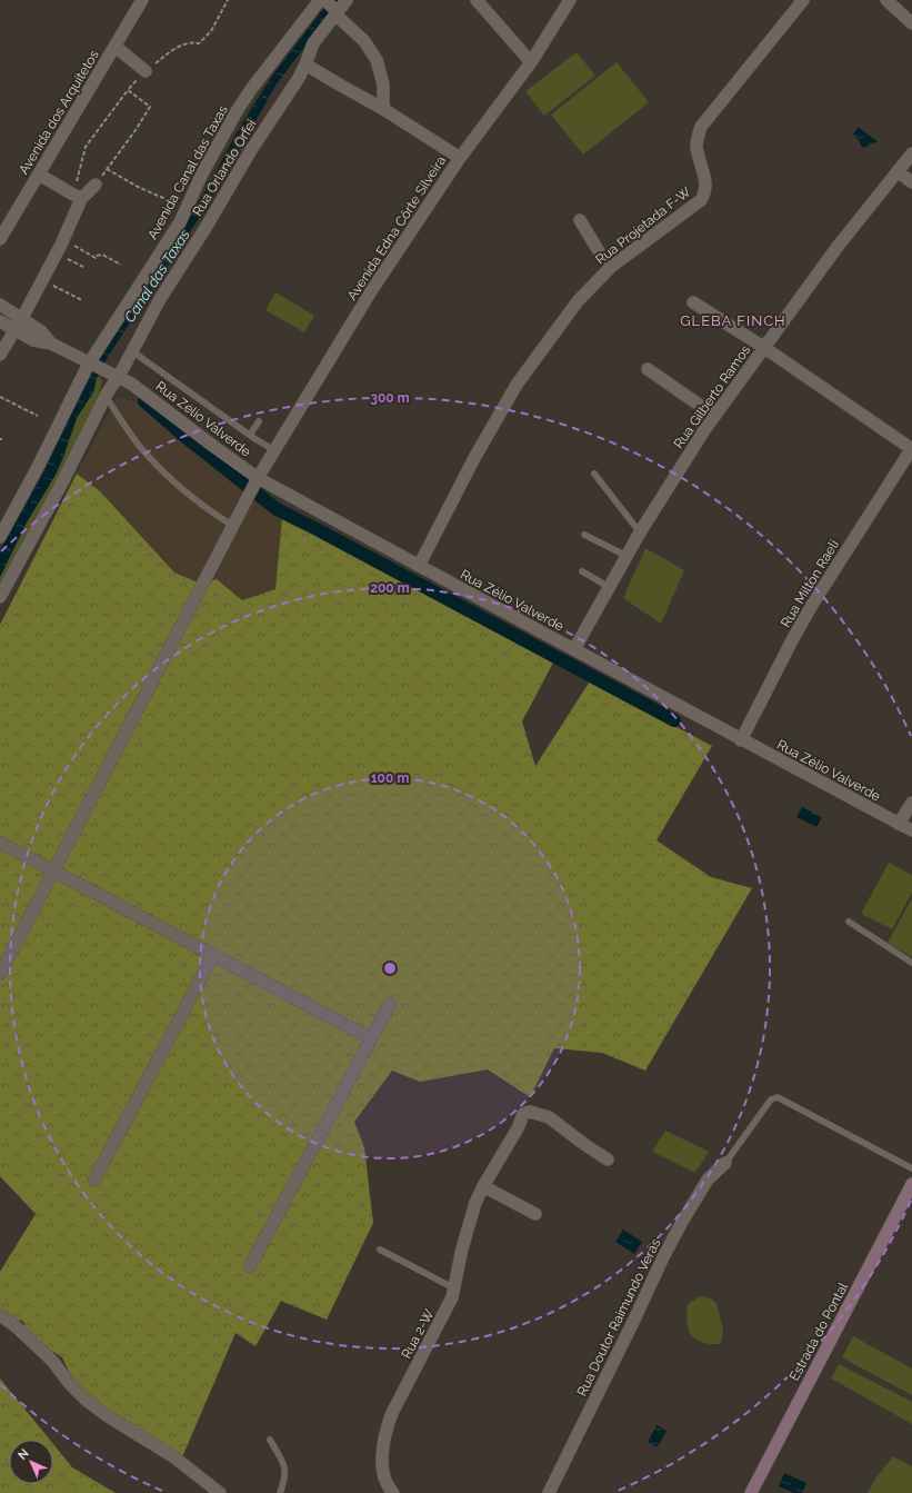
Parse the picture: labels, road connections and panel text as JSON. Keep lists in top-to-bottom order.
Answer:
{
  "streets": {
    "main road": ["Estrada do Pontal"],
    "street": [
      "Avenida dos Arquitetos",
      "Rua Orlando Orfei",
      "Avenida Canal das Taxas",
      "Rua Projetada F-W",
      "Avenida Edna Côrte Silveira",
      "Rua Gilberto Ramos",
      "Rua Zélio Valverde",
      "Rua Milton Raeli",
      "Rua Doutor Raimundo Veras",
      "Rua 2-W"
    ]
  },
  "crossings": [
    ["Rua Orlando Orfei", "Avenida Canal das Taxas"],
    ["Rua Orlando Orfei", "Rua Zélio Valverde"],
    ["Avenida Canal das Taxas", "Rua Zélio Valverde"],
    ["Rua Projetada F-W", "Rua Zélio Valverde"],
    ["Avenida Edna Côrte Silveira", "Rua Zélio Valverde"],
    ["Rua Gilberto Ramos", "Rua Zélio Valverde"],
    ["Rua Zélio Valverde", "Rua Milton Raeli"]
  ],
  "districts": ["GLEBA FINCH"],
  "water": ["Canal das Taxas"],
  "north": "top left",
  "rings": ["300 m", "200 m", "100 m"]
}
